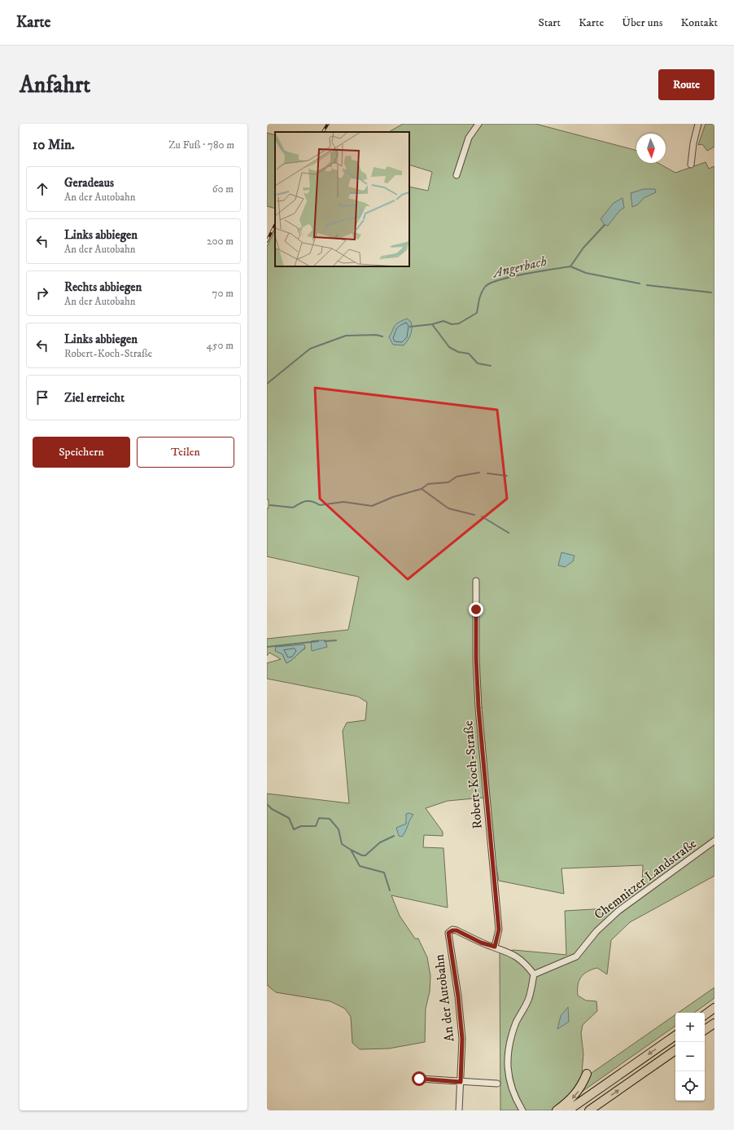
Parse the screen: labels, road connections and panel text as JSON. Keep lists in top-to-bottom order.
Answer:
{
  "streets": {
    "street": ["Robert-Koch-Straße", "Chemnitzer Landstraße", "An der Autobahn"]
  },
  "crossings": [
    ["Robert-Koch-Straße", "An der Autobahn"],
    ["Chemnitzer Landstraße", "An der Autobahn"]
  ],
  "water": ["Angerbach"],
  "north": "bottom",
  "page": {
    "header": "Karte",
    "nav": [
      "Start",
      "Karte",
      "Über uns",
      "Kontakt"
    ],
    "buttons": [
      "Route",
      ["Speichern", "Teilen"]
    ],
    "title": "Anfahrt",
    "heading": ["10 Min.", "Zu Fuß · 780 m"],
    "list": [
      ["Geradeaus", "An der Autobahn", "60 m"],
      ["Links abbiegen", "An der Autobahn", "200 m"],
      ["Rechts abbiegen", "An der Autobahn", "70 m"],
      ["Links abbiegen", "Robert-Koch-Straße", "450 m"],
      "Ziel erreicht"
    ],
    "map_buttons": ["+", "−"]
  }
}
